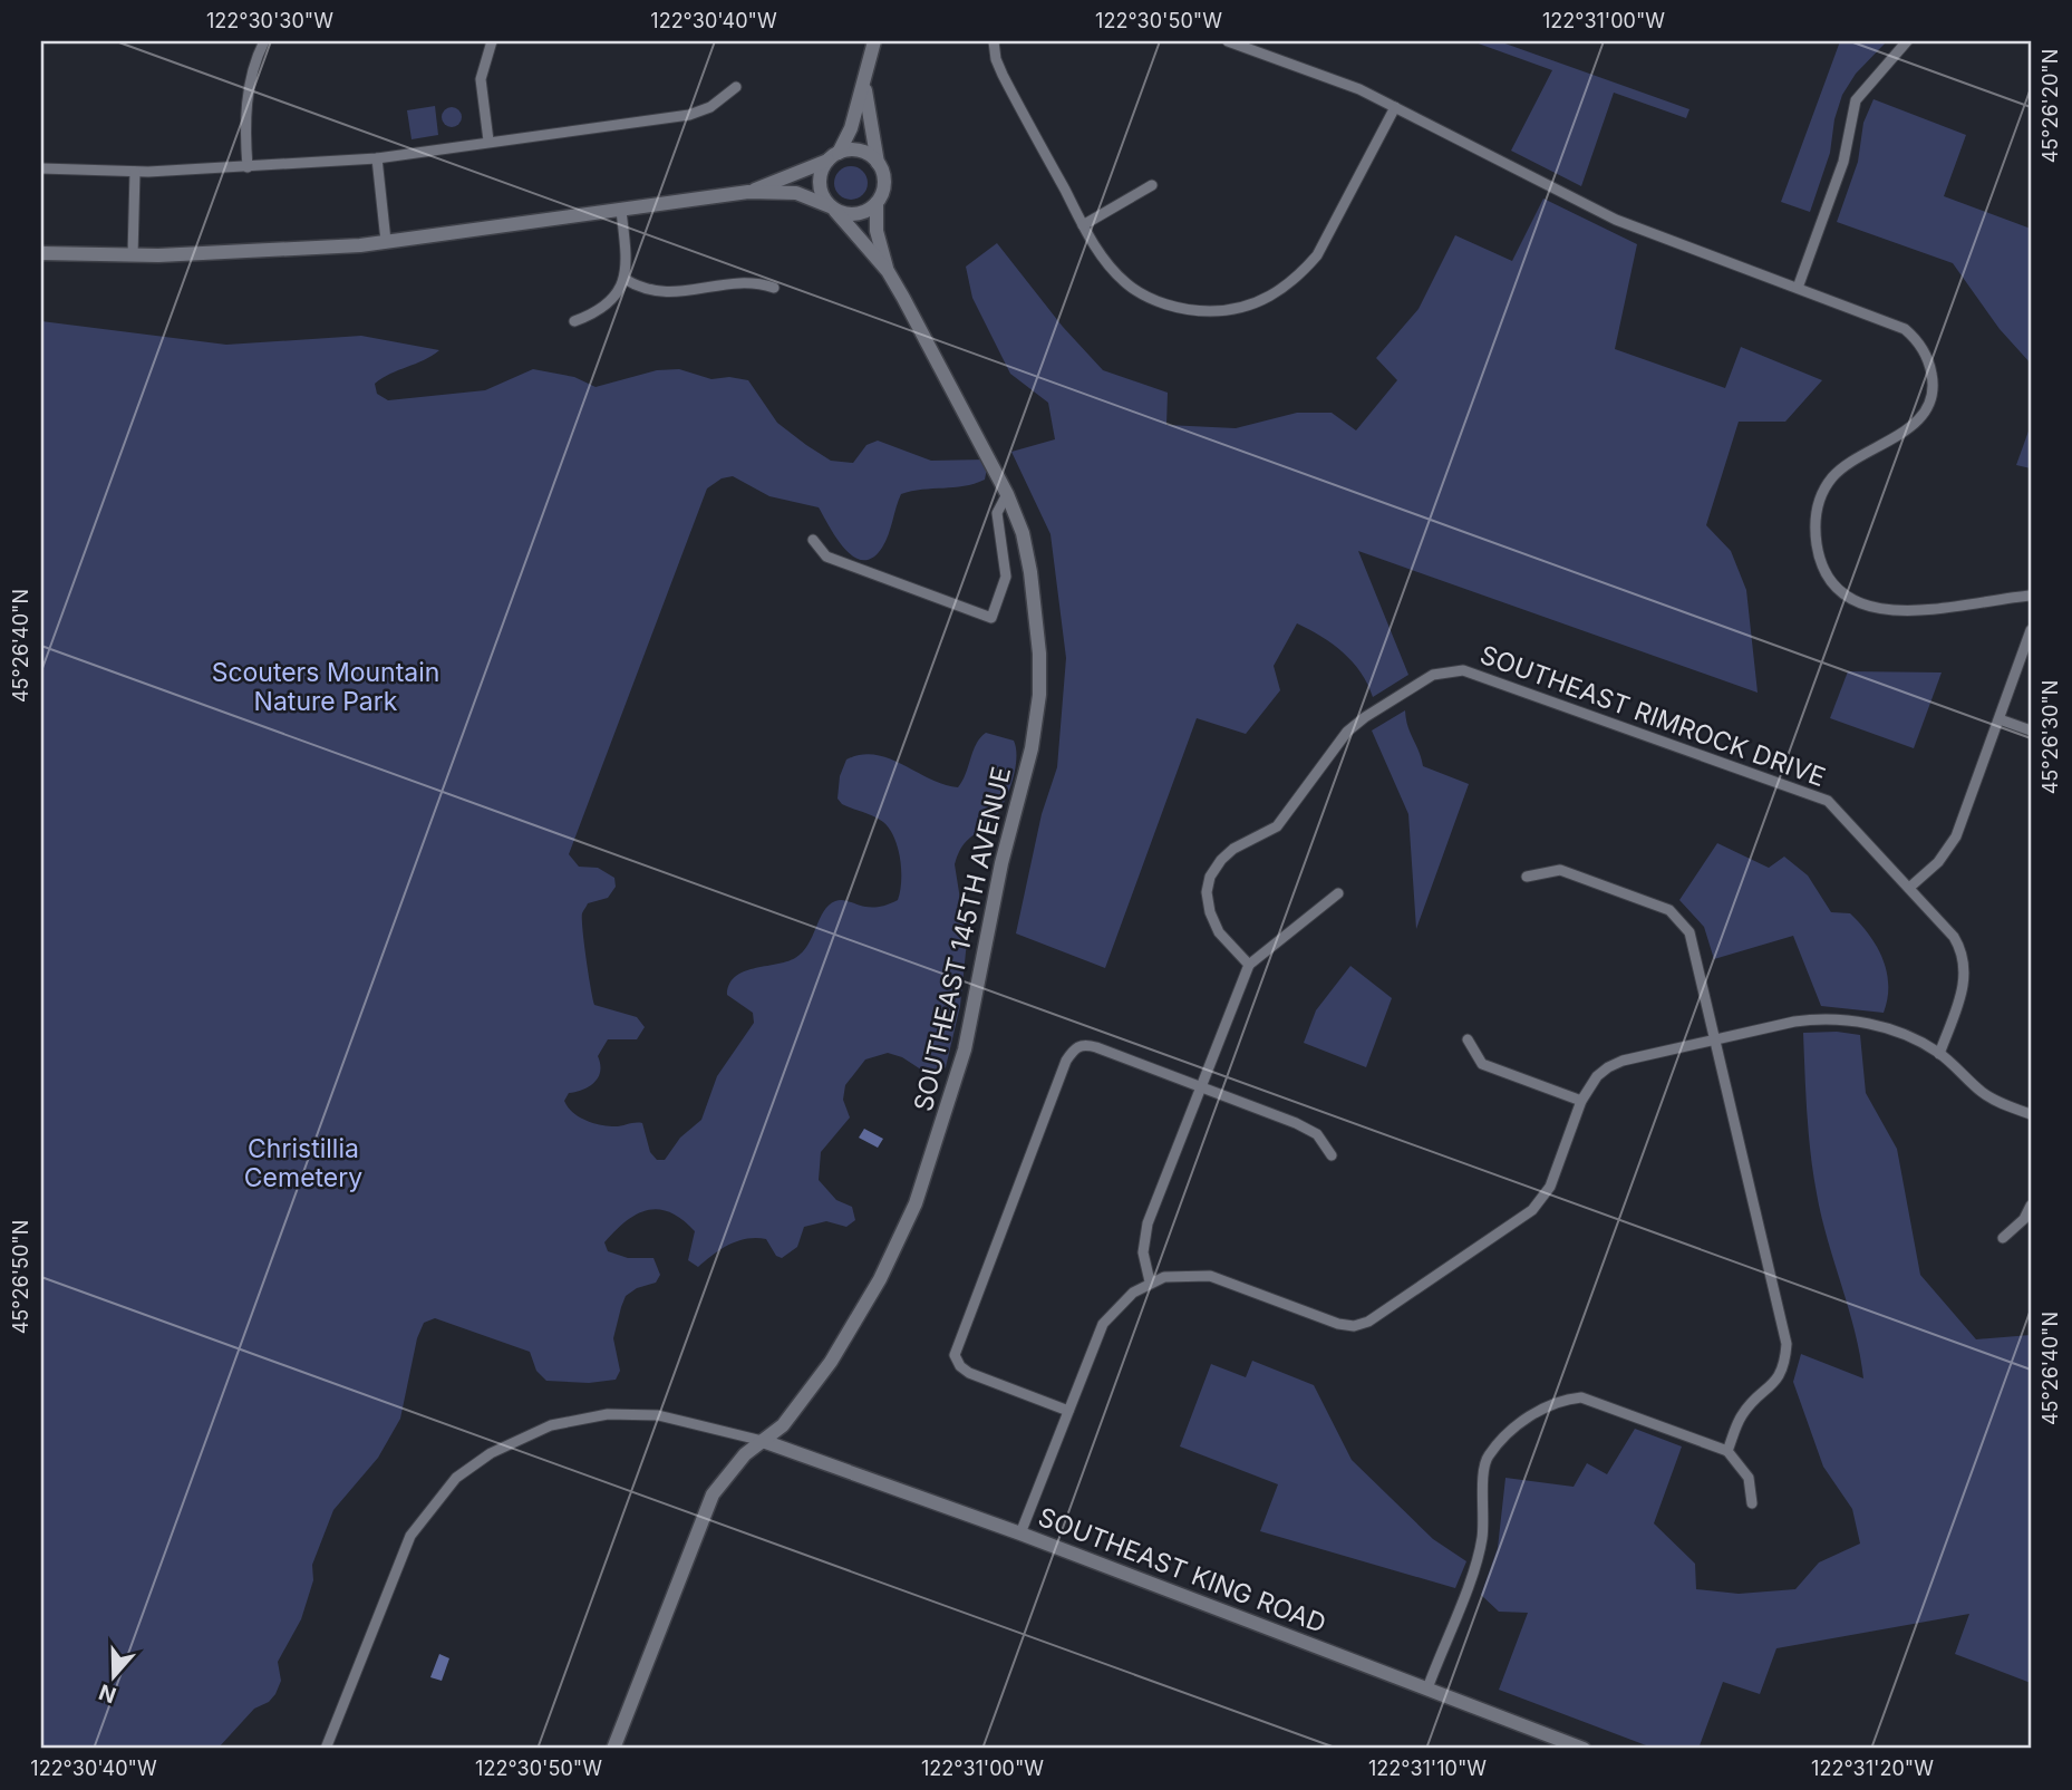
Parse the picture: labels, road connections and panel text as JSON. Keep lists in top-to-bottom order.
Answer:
{
  "streets": {
    "main road": ["SOUTHEAST 145TH AVENUE", "SOUTHEAST KING ROAD"],
    "street": ["SOUTHEAST RIMROCK DRIVE"]
  },
  "crossings": [
    ["SOUTHEAST 145TH AVENUE", "SOUTHEAST KING ROAD"]
  ],
  "parks": ["Scouters Mountain Nature Park", "Christillia Cemetery"],
  "north": "bottom",
  "coordinates": [
    "122°30'30\"W",
    "122°30'40\"W",
    "122°30'50\"W",
    "122°31'00\"W",
    "45°26'20\"N",
    "45°26'40\"N",
    "45°26'30\"N",
    "45°26'50\"N",
    "122°31'10\"W",
    "122°31'20\"W"
  ]
}
